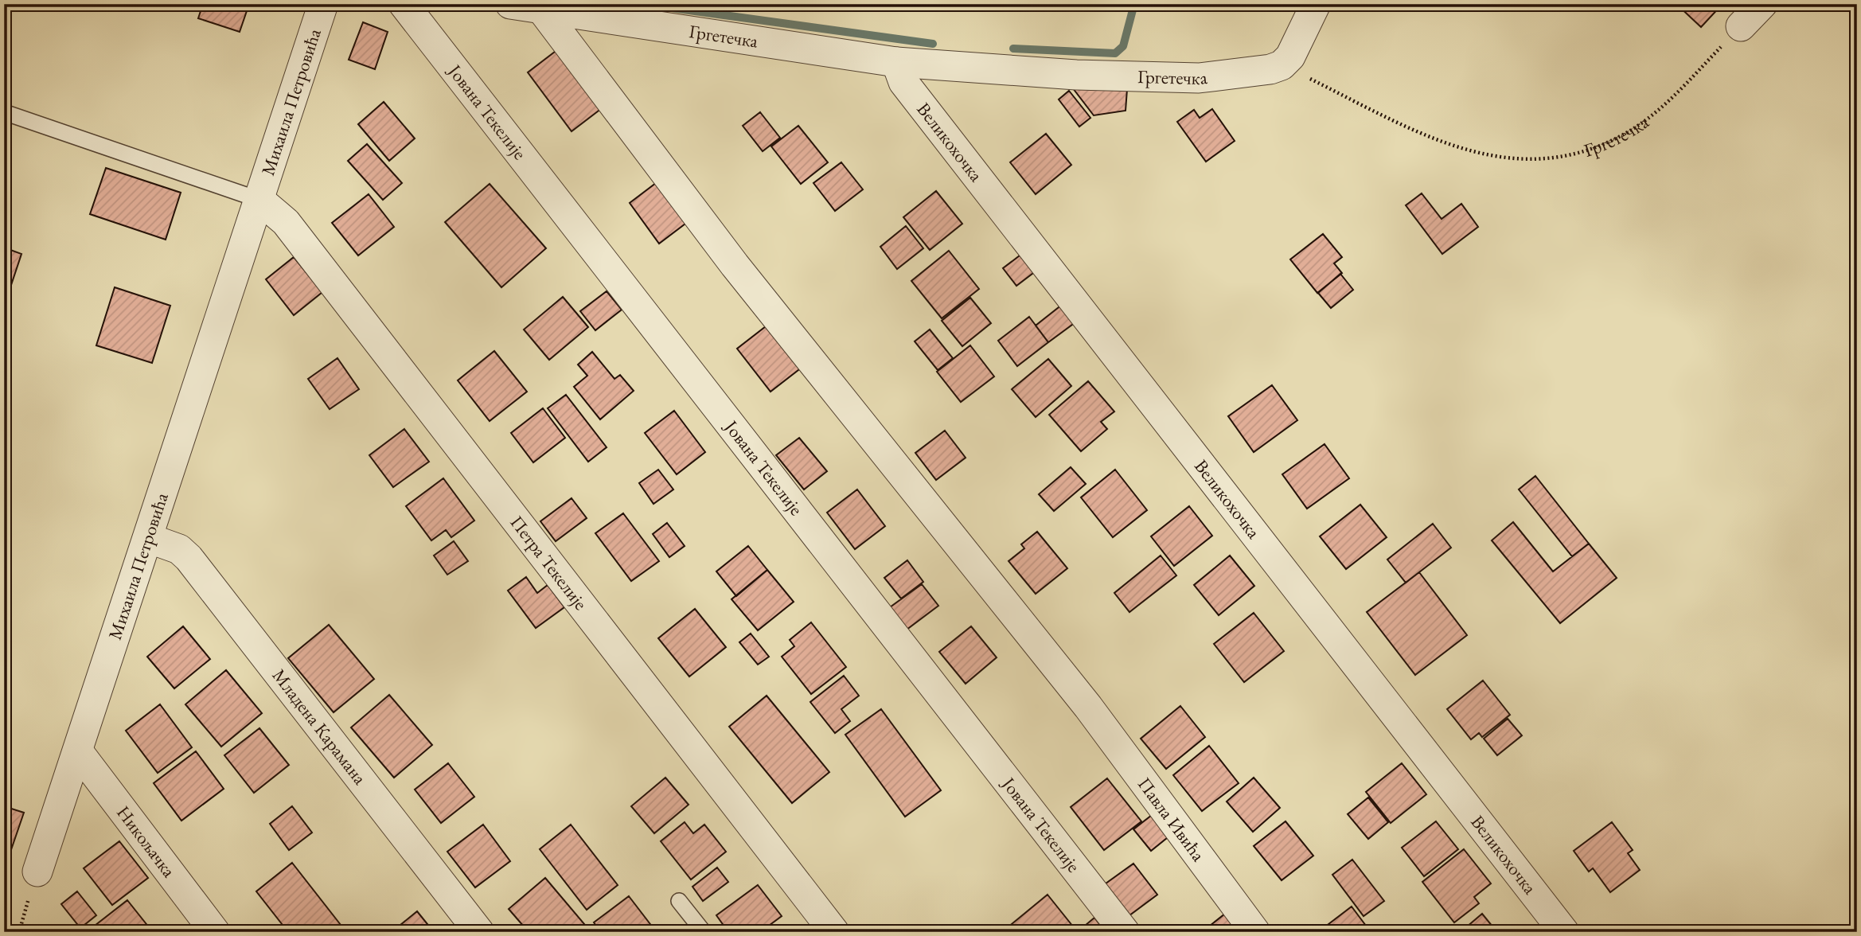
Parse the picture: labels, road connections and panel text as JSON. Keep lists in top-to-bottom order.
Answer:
{
  "streets": {
    "street": [
      "Гргетечка",
      "Михаила Петровића",
      "Јована Текелије",
      "Великохочка",
      "Петра Текелије",
      "Младена Карамана",
      "Павла Ивића",
      "Никољачка"
    ]
  },
  "crossings": [
    ["Гргетечка", "Великохочка"],
    ["Гргетечка", "Павла Ивића"],
    ["Михаила Петровића", "Петра Текелије"],
    ["Михаила Петровића", "Младена Карамана"],
    ["Михаила Петровића", "Никољачка"]
  ]
}
